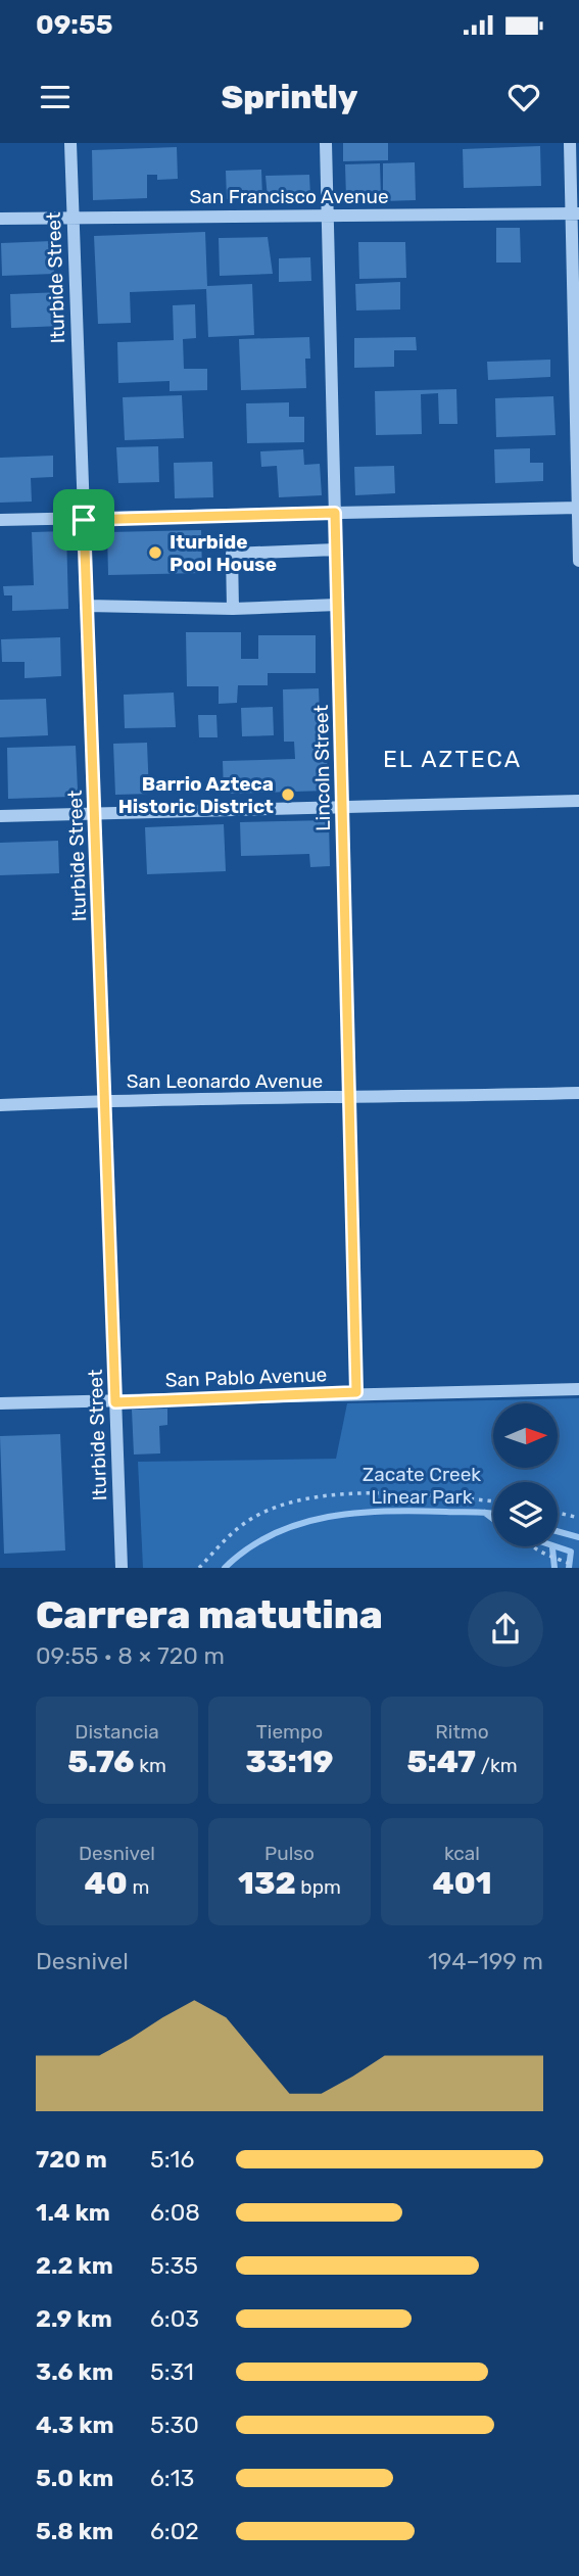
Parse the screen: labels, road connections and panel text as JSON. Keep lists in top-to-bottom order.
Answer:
{
  "streets": {
    "street": [
      "San Francisco Avenue",
      "Iturbide Street",
      "Lincoln Street",
      "San Leonardo Avenue",
      "San Pablo Avenue"
    ]
  },
  "crossings": [
    ["San Francisco Avenue", "Iturbide Street"],
    ["San Francisco Avenue", "Lincoln Street"],
    ["Iturbide Street", "San Leonardo Avenue"],
    ["Iturbide Street", "San Pablo Avenue"],
    ["Lincoln Street", "San Leonardo Avenue"],
    ["Lincoln Street", "San Pablo Avenue"]
  ],
  "districts": ["EL AZTECA"],
  "parks": ["Zacate Creek Linear Park"],
  "places": ["Iturbide Pool House", "Barrio Azteca Historic District"],
  "north": "right",
  "page": {
    "status": "09:55",
    "header": "Sprintly",
    "heading": ["Carrera matutina", "09:55 · 8 × 720 m"],
    "stats": [
      ["Distancia", "5.76 km"],
      ["Tiempo", "33:19"],
      ["Ritmo", "5:47 /km"],
      ["Desnivel", "40 m"],
      ["Pulso", "132 bpm"],
      ["kcal", "401"]
    ],
    "chart": ["Desnivel", "194–199 m"],
    "list": [
      {
        "name": "720 m",
        "note": "5:16"
      },
      {
        "name": "1.4 km",
        "note": "6:08"
      },
      {
        "name": "2.2 km",
        "note": "5:35"
      },
      {
        "name": "2.9 km",
        "note": "6:03"
      },
      {
        "name": "3.6 km",
        "note": "5:31"
      },
      {
        "name": "4.3 km",
        "note": "5:30"
      },
      {
        "name": "5.0 km",
        "note": "6:13"
      },
      {
        "name": "5.8 km",
        "note": "6:02"
      }
    ]
  }
}
